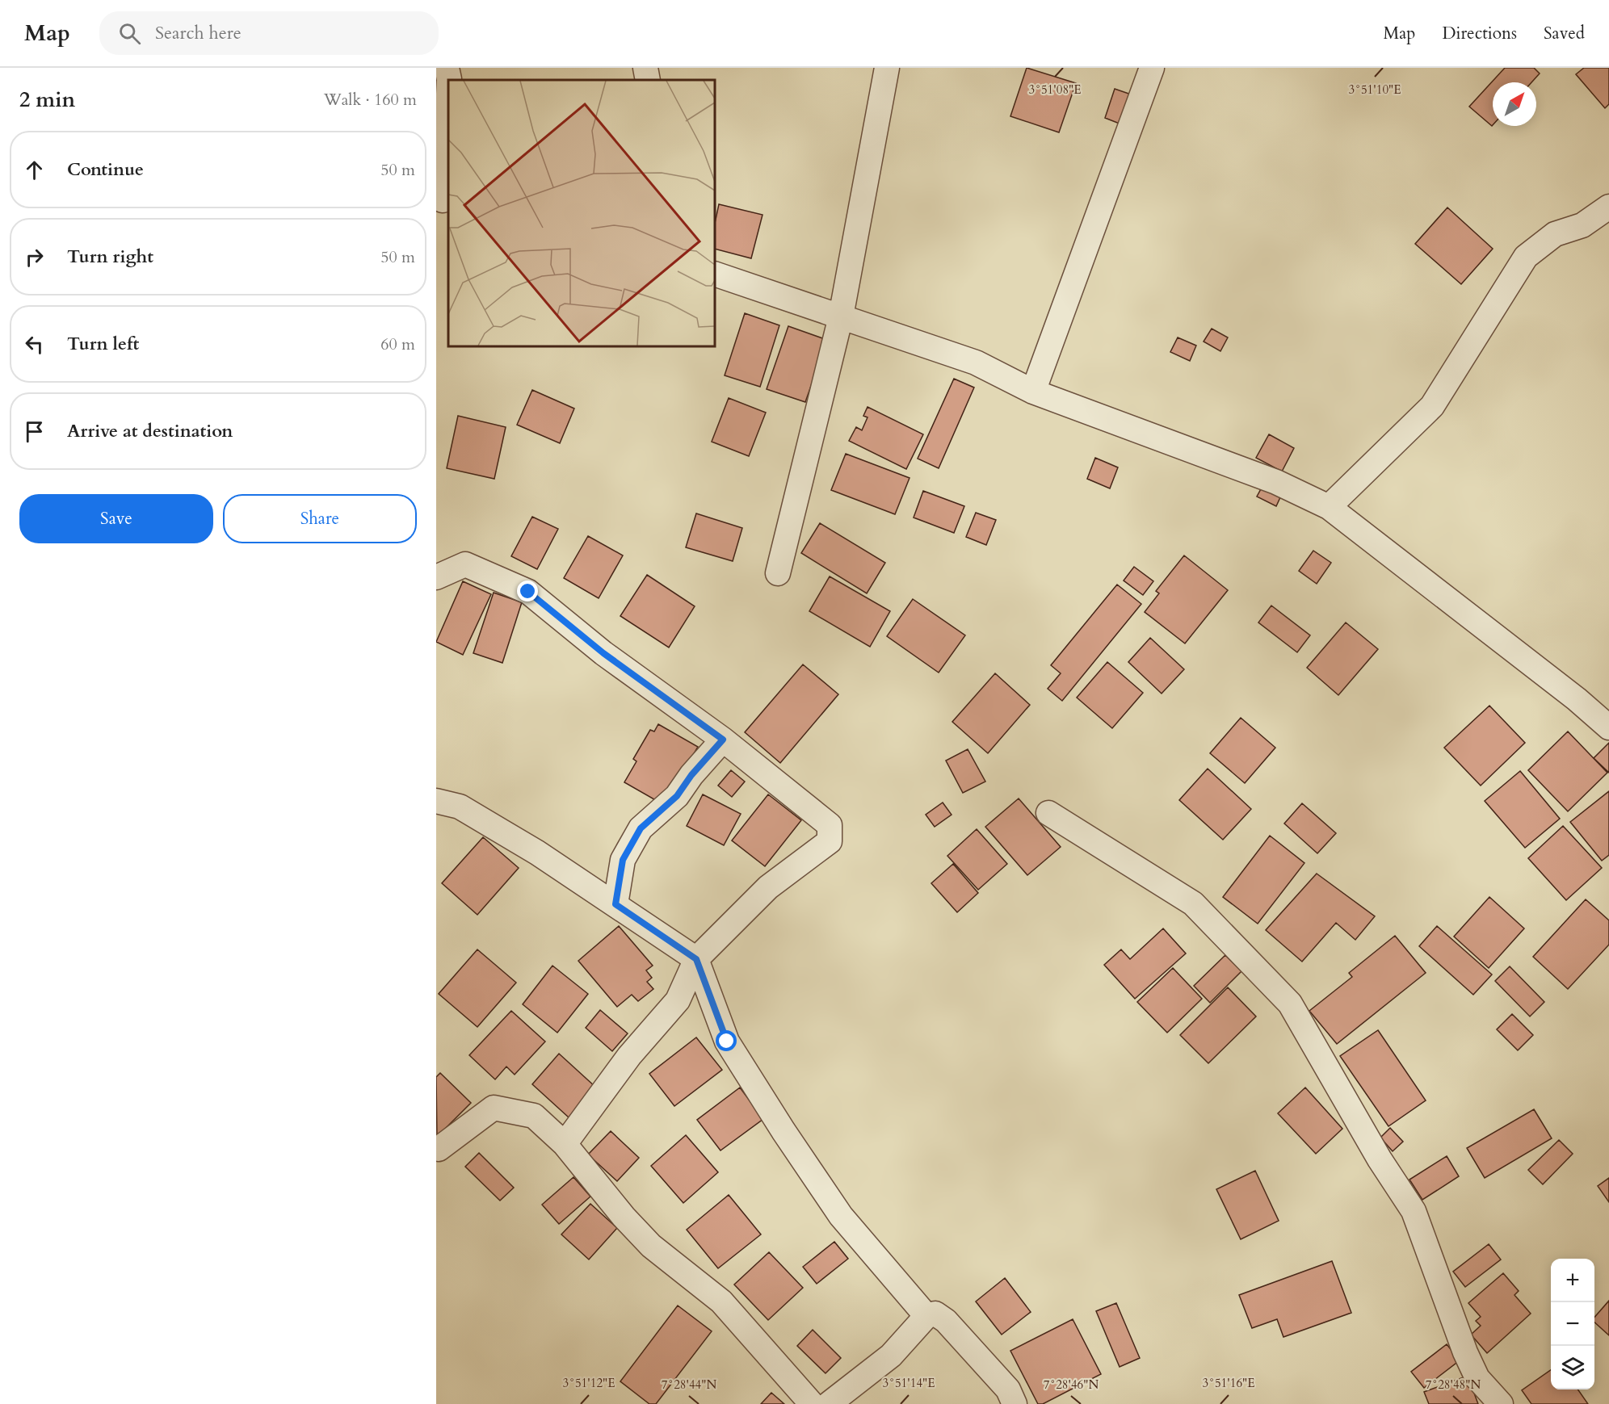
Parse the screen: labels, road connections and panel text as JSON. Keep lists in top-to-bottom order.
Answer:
{
  "north": "top right",
  "page": {
    "header": "Map",
    "search": "Search here",
    "nav": ["Map", "Directions", "Saved"],
    "heading": ["2 min", "Walk · 160 m"],
    "list": [
      ["Continue", "50 m"],
      ["Turn right", "50 m"],
      ["Turn left", "60 m"],
      "Arrive at destination"
    ],
    "buttons": ["Save", "Share"],
    "map_buttons": ["+", "−"]
  },
  "coordinates": [
    "3°51'08\"E",
    "3°51'10\"E",
    "3°51'12\"E",
    "3°51'14\"E",
    "3°51'16\"E",
    "7°28'44\"N",
    "7°28'46\"N",
    "7°28'48\"N"
  ]
}
